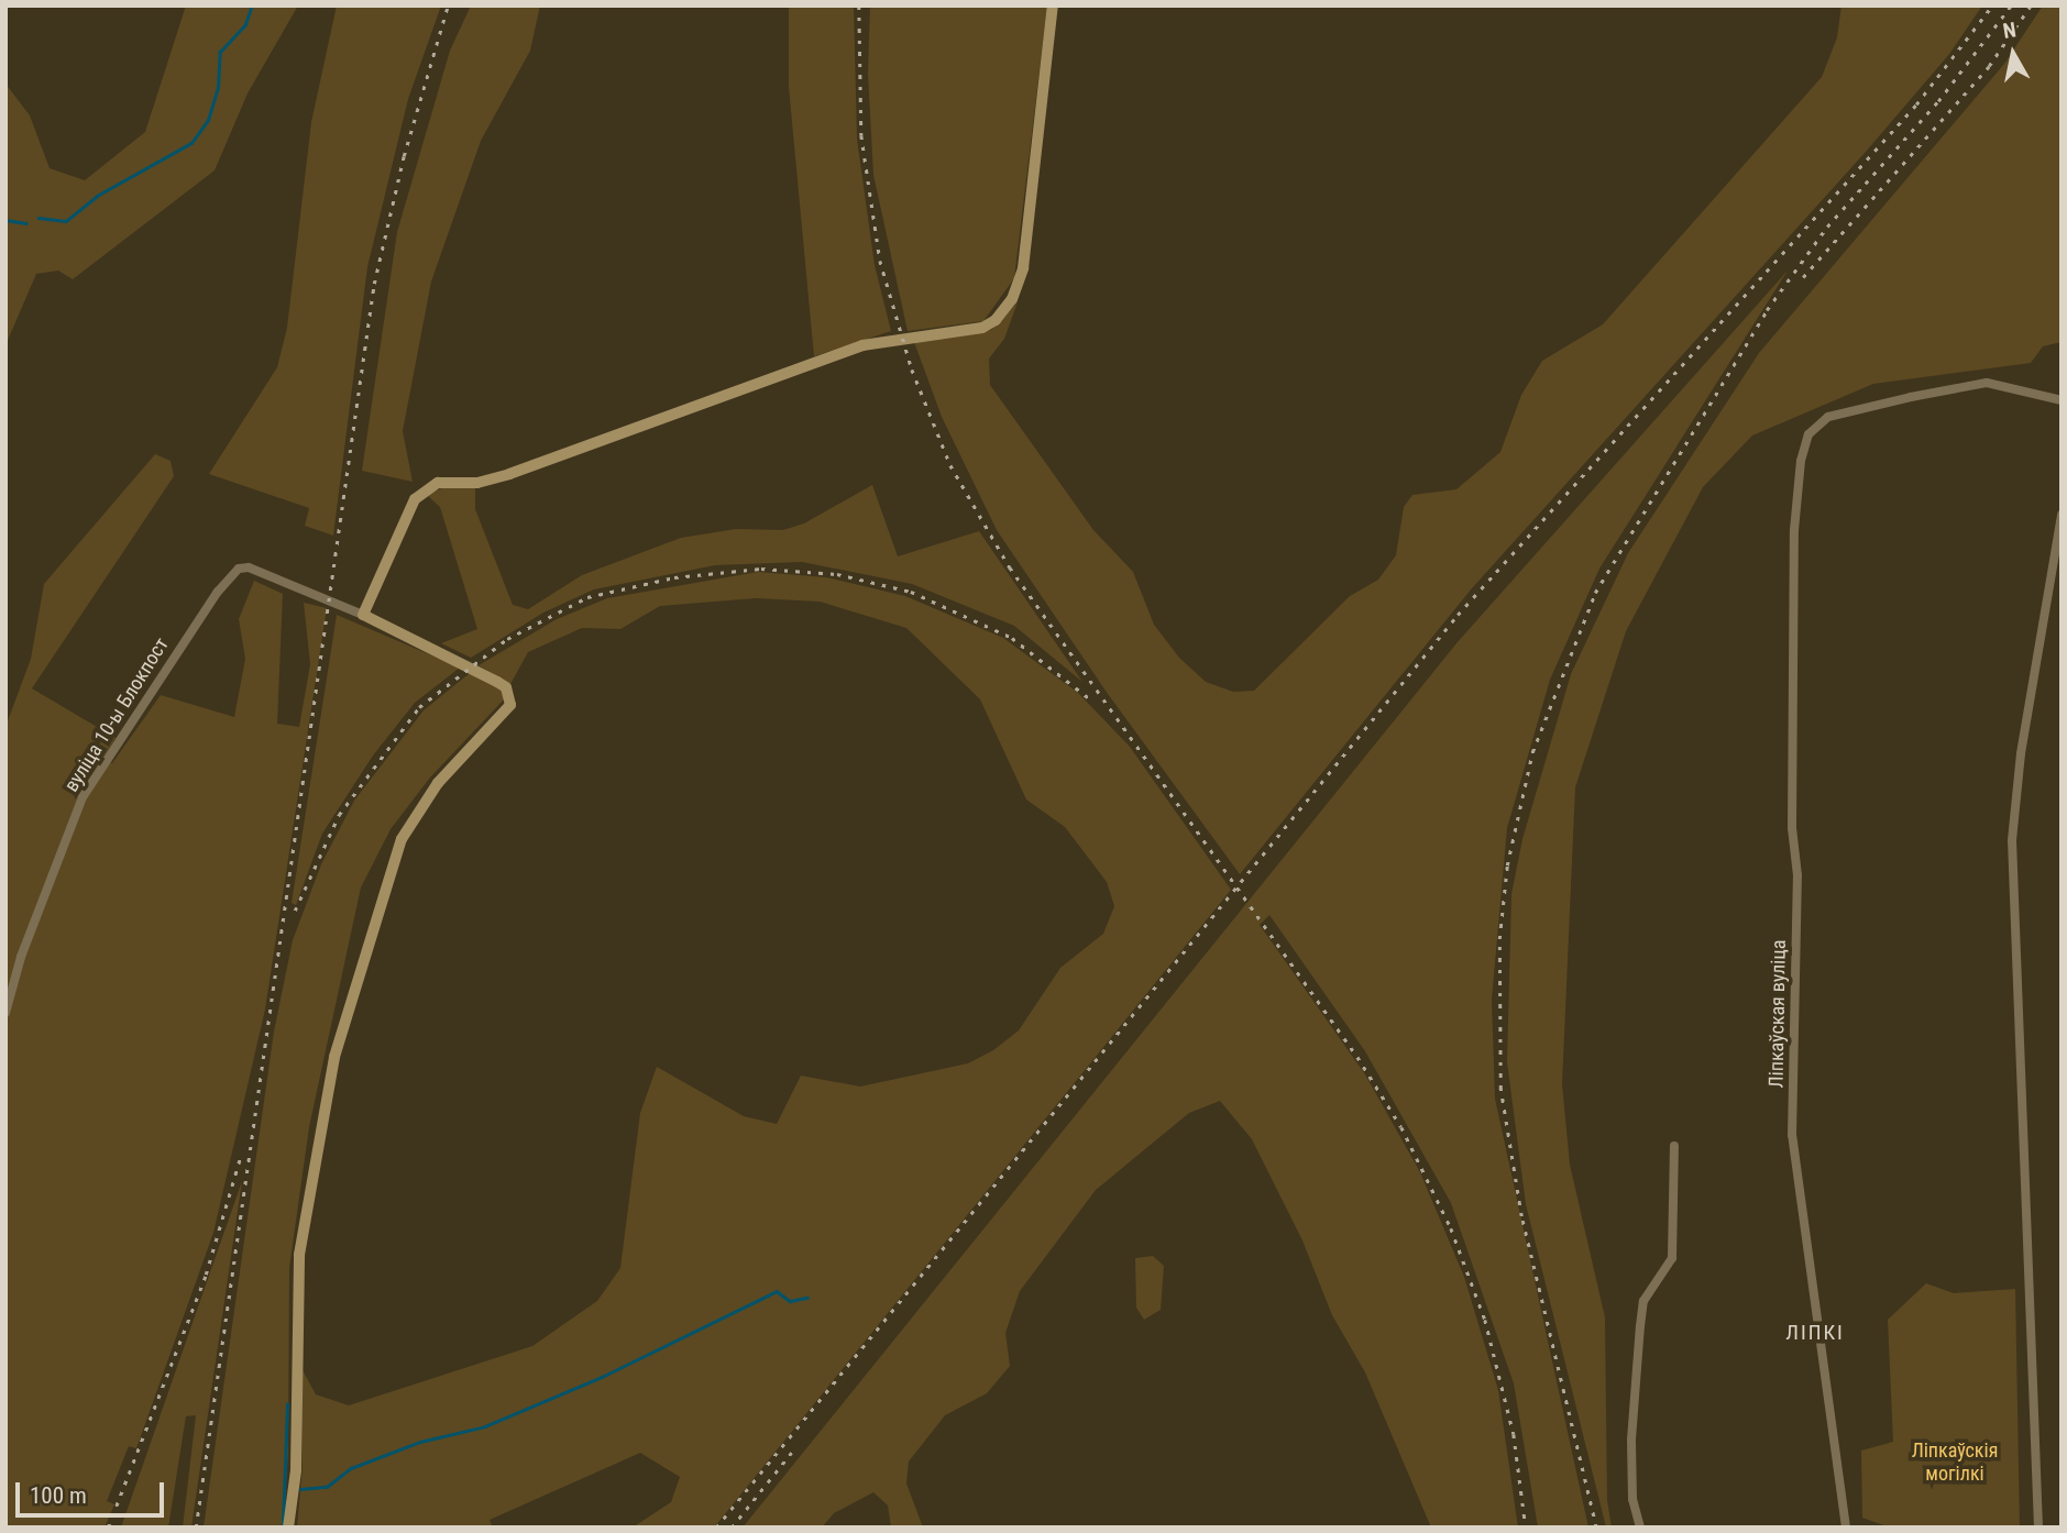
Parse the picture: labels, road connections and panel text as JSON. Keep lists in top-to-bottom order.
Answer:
{
  "streets": {
    "street": ["вуліца 10-ы Блокпост", "Ліпкаўская вуліца"]
  },
  "districts": ["ЛІПКІ"],
  "parks": ["Ліпкаўскія могілкі"],
  "scale_bar": "100 m",
  "north": "top"
}
